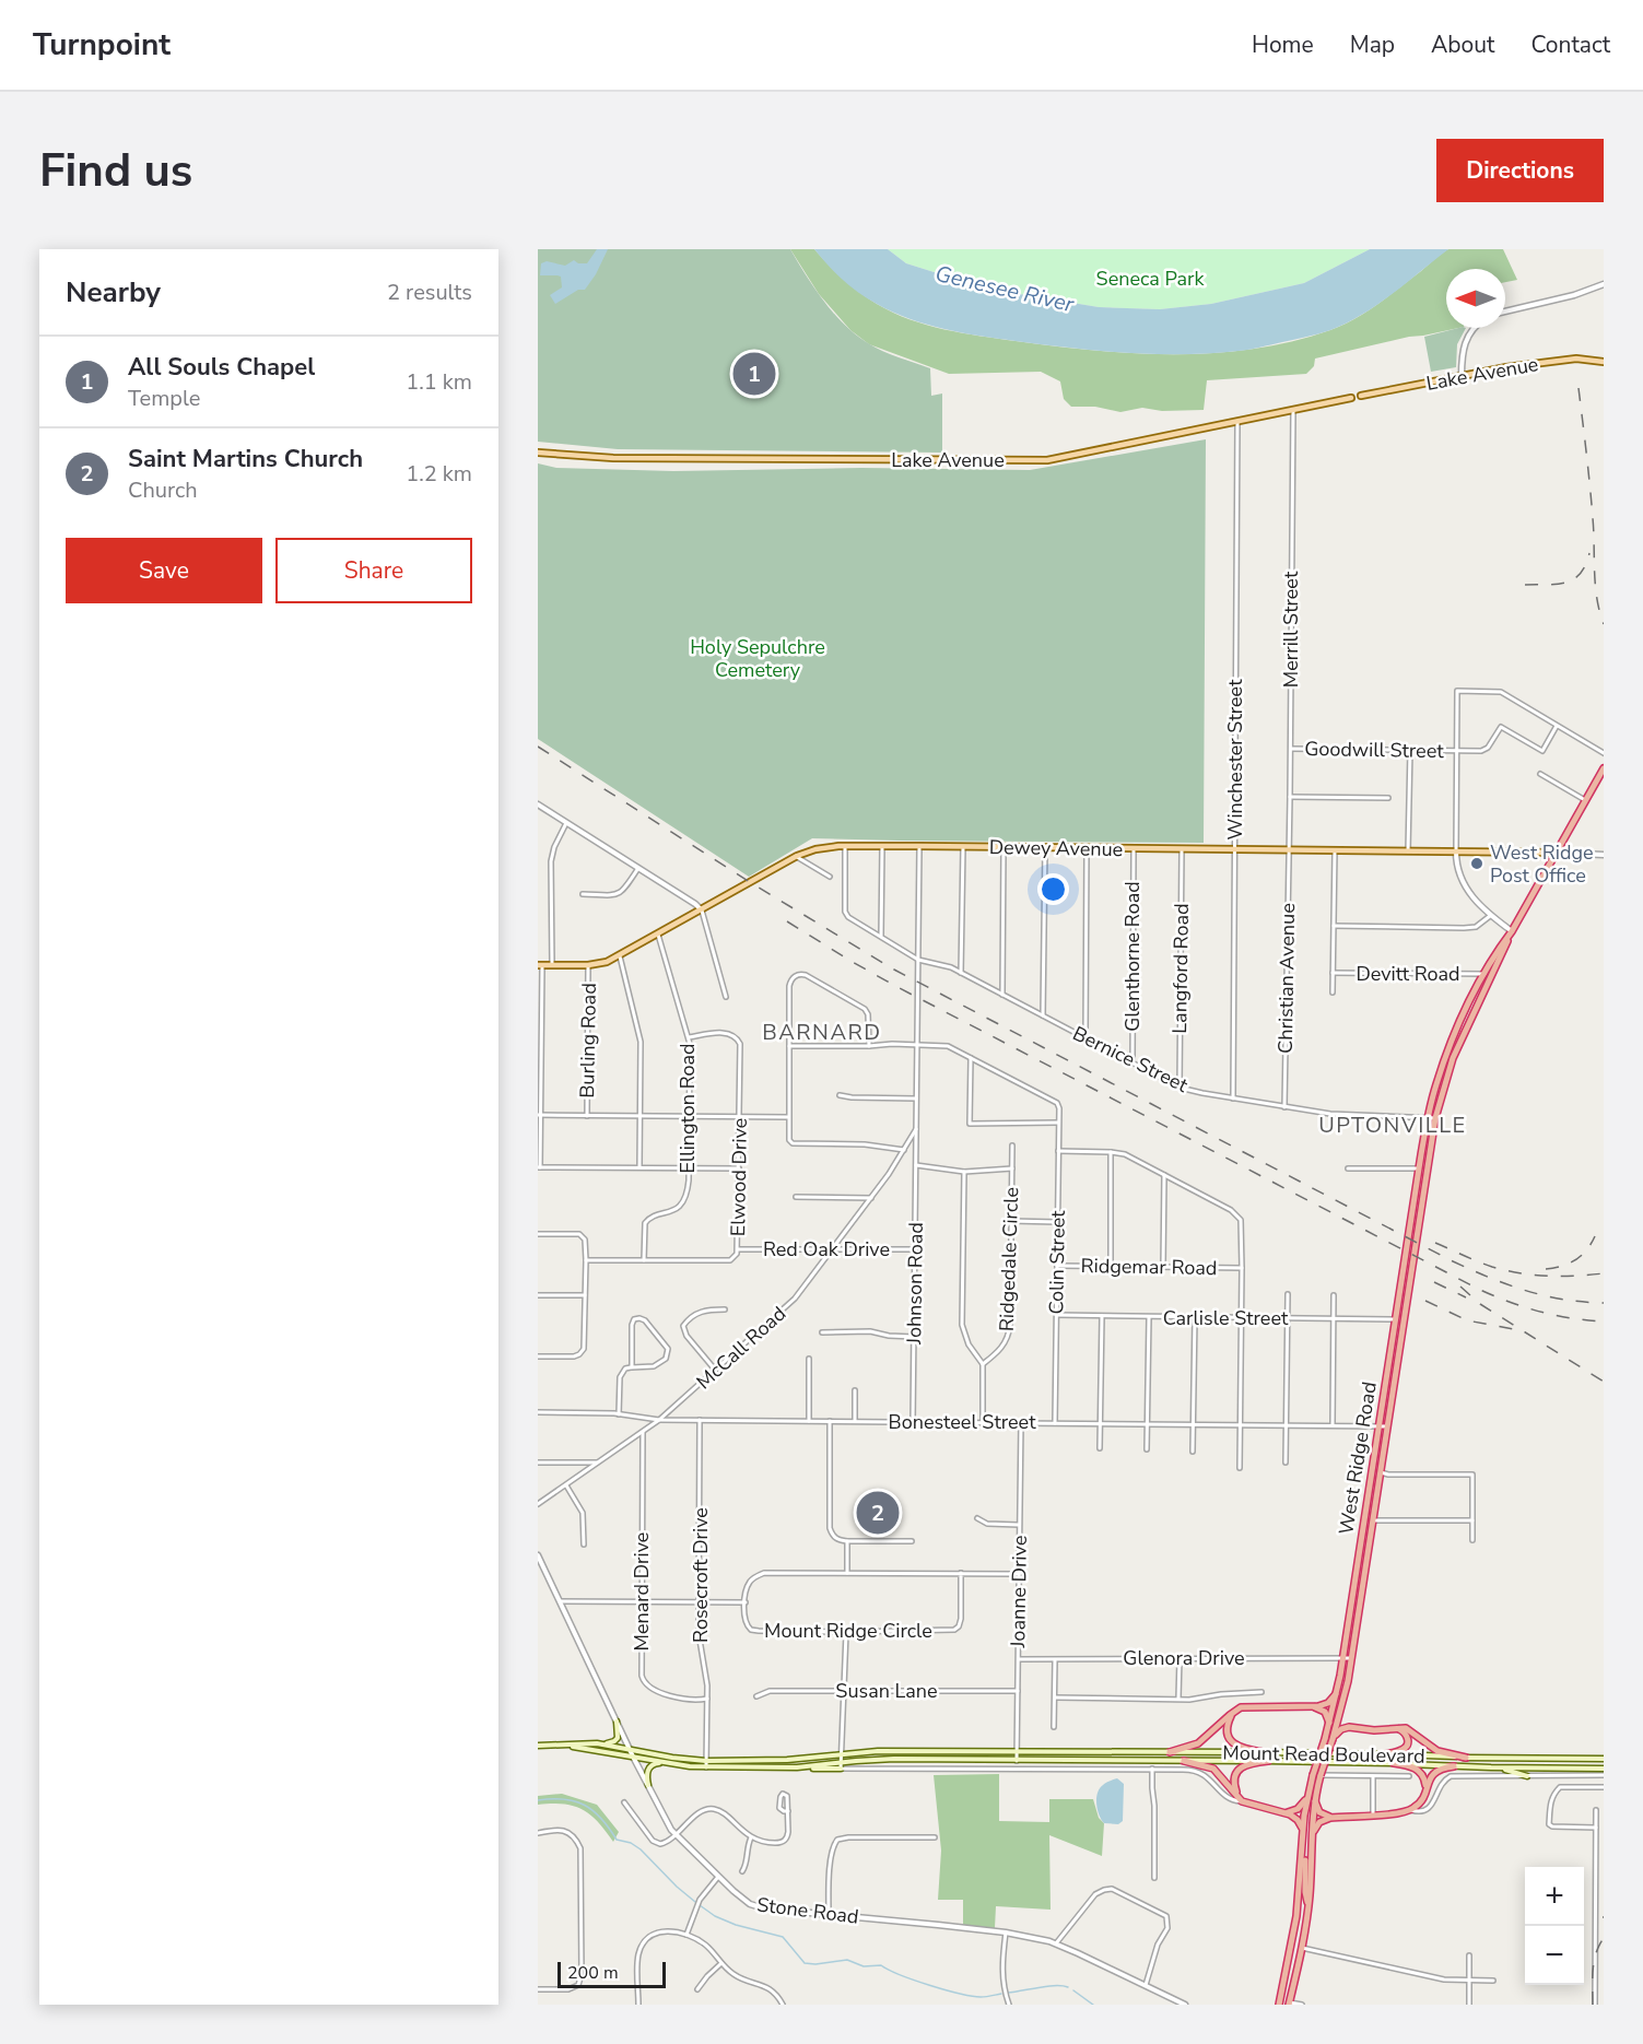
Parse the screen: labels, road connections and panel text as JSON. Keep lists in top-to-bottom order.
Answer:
{
  "streets": {
    "highway": ["West Ridge Road"],
    "main road": ["Lake Avenue", "Dewey Avenue", "Mount Read Boulevard"],
    "street": [
      "Merrill Street",
      "Goodwill Street",
      "Winchester Street",
      "Glenthorne Road",
      "Langford Road",
      "Devitt Road",
      "Christian Avenue",
      "Burling Road",
      "Bernice Street",
      "Ellington Road",
      "Elwood Drive",
      "Red Oak Drive",
      "Ridgedale Circle",
      "Colin Street",
      "Ridgemar Road",
      "Johnson Road",
      "Carlisle Street",
      "McCall Road",
      "Bonesteel Street",
      "Rosecroft Drive",
      "Menard Drive",
      "Joanne Drive",
      "Mount Ridge Circle",
      "Glenora Drive",
      "Susan Lane",
      "Stone Road"
    ]
  },
  "crossings": [
    ["Lake Avenue", "Merrill Street"],
    ["Lake Avenue", "Winchester Street"],
    ["Merrill Street", "Goodwill Street"],
    ["Merrill Street", "Dewey Avenue"],
    ["Merrill Street", "Christian Avenue"],
    ["Winchester Street", "Dewey Avenue"],
    ["Winchester Street", "Bernice Street"],
    ["Dewey Avenue", "Glenthorne Road"],
    ["Dewey Avenue", "Langford Road"],
    ["Dewey Avenue", "Christian Avenue"],
    ["Dewey Avenue", "Burling Road"],
    ["Dewey Avenue", "Bernice Street"],
    ["Dewey Avenue", "Ellington Road"],
    ["Dewey Avenue", "West Ridge Road"],
    ["Glenthorne Road", "Bernice Street"],
    ["Langford Road", "Bernice Street"],
    ["Devitt Road", "West Ridge Road"],
    ["Christian Avenue", "Bernice Street"],
    ["Bernice Street", "West Ridge Road"],
    ["Ellington Road", "Elwood Drive"],
    ["Elwood Drive", "Red Oak Drive"],
    ["Red Oak Drive", "Johnson Road"],
    ["Red Oak Drive", "McCall Road"],
    ["Colin Street", "Ridgemar Road"],
    ["Colin Street", "Carlisle Street"],
    ["Colin Street", "Bonesteel Street"],
    ["Johnson Road", "Bonesteel Street"],
    ["Carlisle Street", "West Ridge Road"],
    ["McCall Road", "Bonesteel Street"],
    ["McCall Road", "Menard Drive"],
    ["Bonesteel Street", "West Ridge Road"],
    ["Bonesteel Street", "Rosecroft Drive"],
    ["Bonesteel Street", "Joanne Drive"],
    ["West Ridge Road", "Glenora Drive"],
    ["West Ridge Road", "Mount Read Boulevard"],
    ["Rosecroft Drive", "Menard Drive"],
    ["Rosecroft Drive", "Mount Read Boulevard"],
    ["Joanne Drive", "Mount Ridge Circle"],
    ["Joanne Drive", "Glenora Drive"],
    ["Joanne Drive", "Susan Lane"],
    ["Joanne Drive", "Mount Read Boulevard"],
    ["Mount Read Boulevard", "Stone Road"]
  ],
  "districts": ["BARNARD", "UPTONVILLE"],
  "water": ["Genesee River"],
  "parks": ["Seneca Park", "Holy Sepulchre Cemetery"],
  "places": ["West Ridge Post Office"],
  "scale_bar": "200 m",
  "north": "left",
  "page": {
    "header": "Turnpoint",
    "nav": [
      "Home",
      "Map",
      "About",
      "Contact"
    ],
    "buttons": [
      "Directions",
      ["Save", "Share"]
    ],
    "title": "Find us",
    "heading": ["Nearby", "2 results"],
    "list": [
      {
        "mark": "1",
        "name": "All Souls Chapel",
        "note": "Temple",
        "value": "1.1 km"
      },
      {
        "mark": "2",
        "name": "Saint Martins Church",
        "note": "Church",
        "value": "1.2 km"
      }
    ],
    "pins": ["1", "2"],
    "map_buttons": ["+", "−"],
    "scale": "200 m"
  }
}
